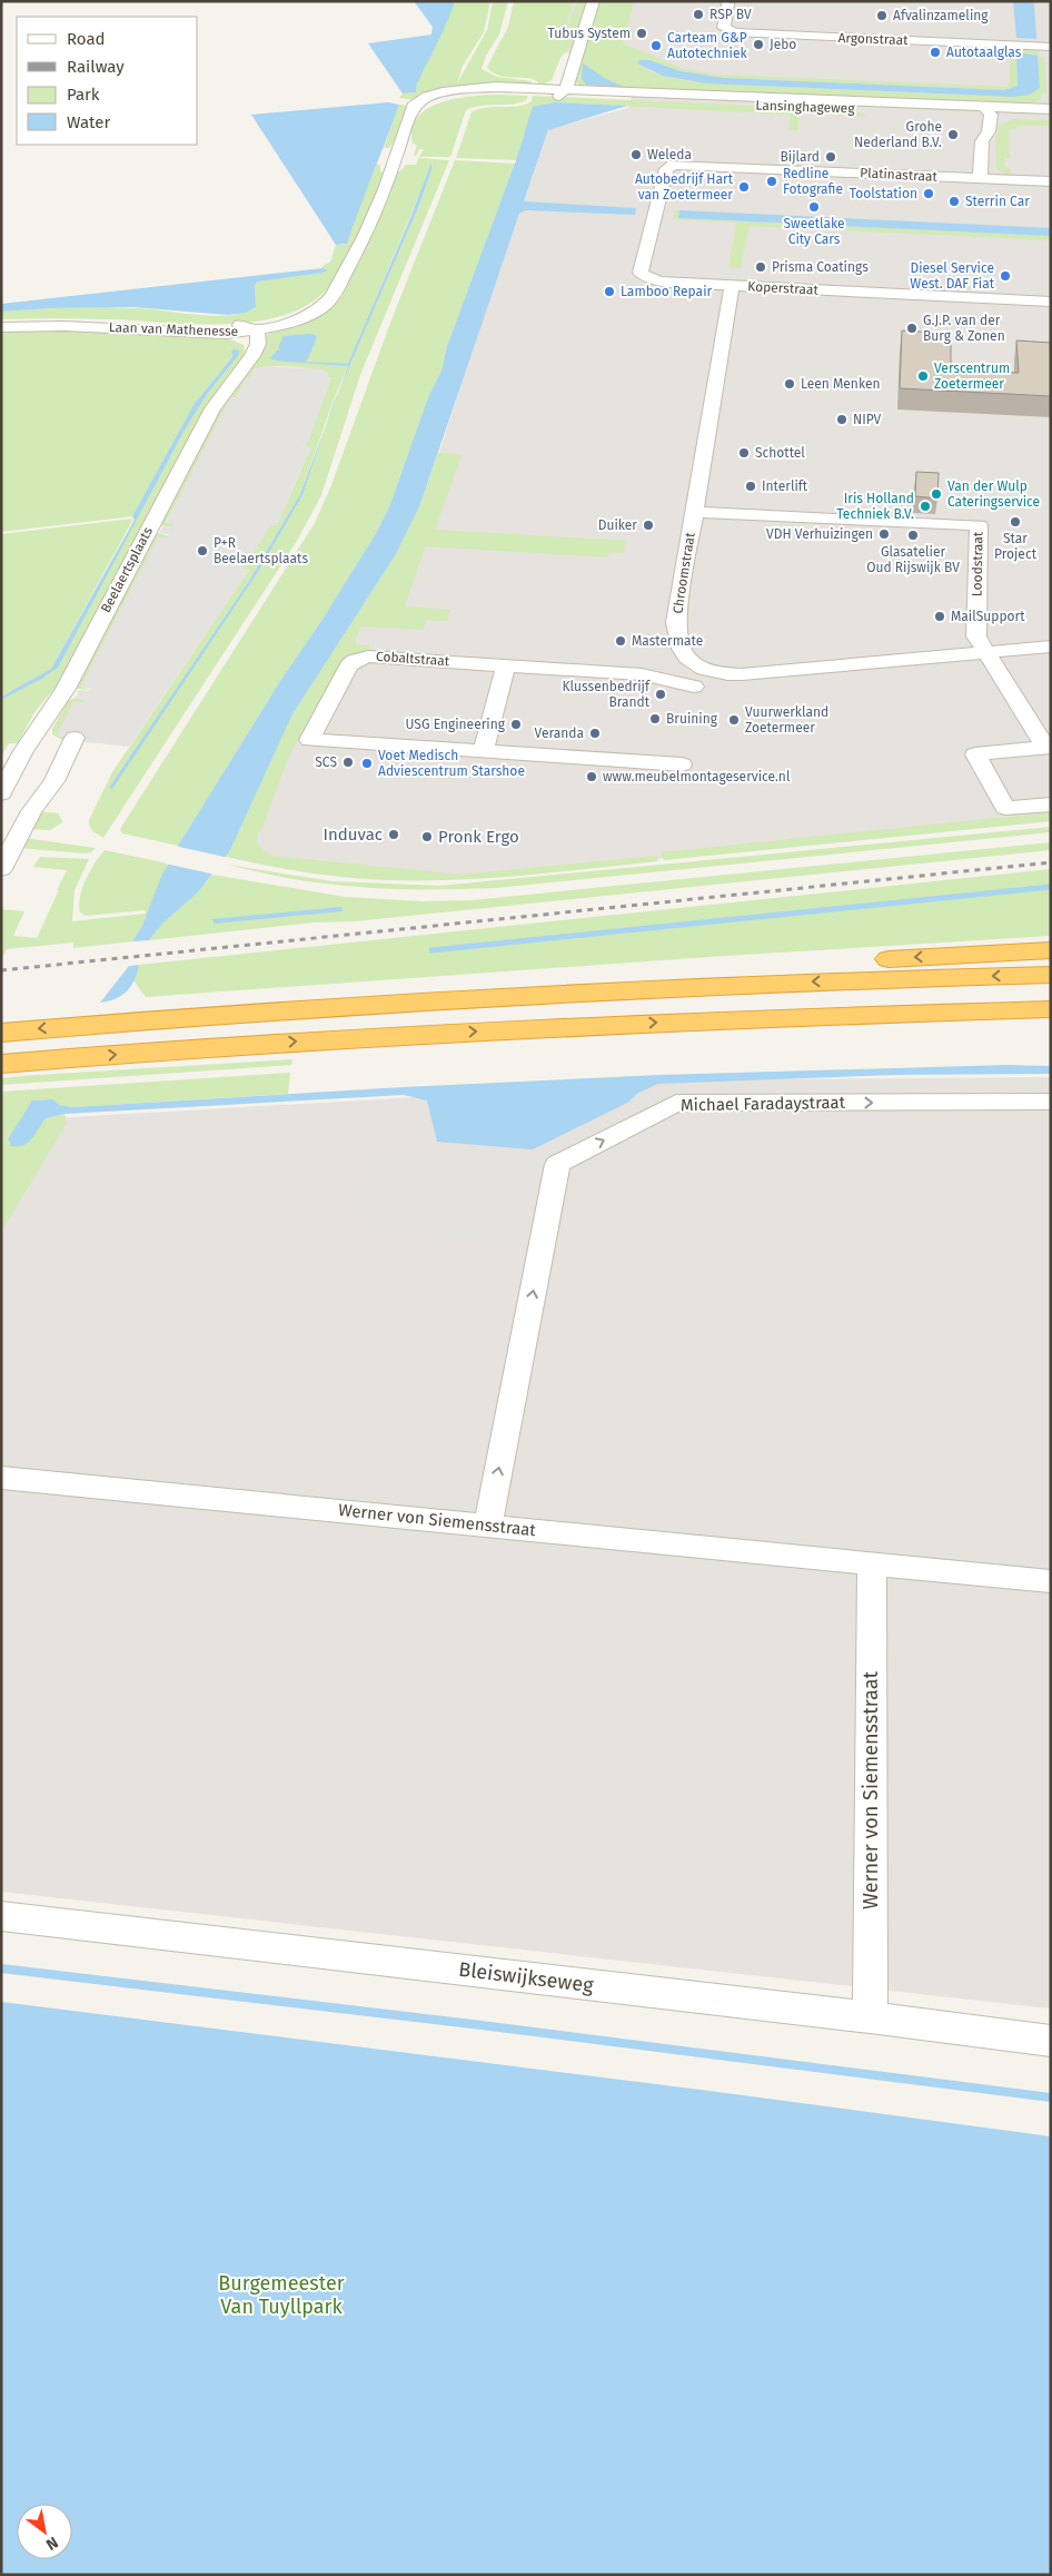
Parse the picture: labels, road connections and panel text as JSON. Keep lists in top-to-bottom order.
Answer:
{
  "streets": {
    "street": [
      "Argonstraat",
      "Lansinghageweg",
      "Platinastraat",
      "Koperstraat",
      "Laan van Mathenesse",
      "Loodstraat",
      "Beelaertsplaats",
      "Chroomstraat",
      "Cobaltstraat",
      "Michael Faradaystraat",
      "Werner von Siemensstraat",
      "Bleiswijkseweg"
    ]
  },
  "crossings": [
    ["Lansinghageweg", "Laan van Mathenesse"],
    ["Platinastraat", "Koperstraat"],
    ["Koperstraat", "Chroomstraat"],
    ["Laan van Mathenesse", "Beelaertsplaats"],
    ["Loodstraat", "Chroomstraat"],
    ["Michael Faradaystraat", "Werner von Siemensstraat"],
    ["Werner von Siemensstraat", "Bleiswijkseweg"]
  ],
  "one_way": ["Michael Faradaystraat"],
  "parks": ["Burgemeester Van Tuyllpark"],
  "places": [
    "RSP BV",
    "Afvalinzameling",
    "Tubus System",
    "Jebo",
    "Carteam G&P Autotechniek",
    "Autotaalglas",
    "Grohe Nederland B.V.",
    "Weleda",
    "Bijlard",
    "Redline Fotografie",
    "Autobedrijf Hart van Zoetermeer",
    "Toolstation",
    "Sterrin Car",
    "Sweetlake City Cars",
    "Prisma Coatings",
    "Diesel Service West. DAF Fiat",
    "Lamboo Repair",
    "G.J.P. van der Burg & Zonen",
    "Verscentrum Zoetermeer",
    "Leen Menken",
    "NIPV",
    "Schottel",
    "Interlift",
    "Van der Wulp Cateringservice",
    "Iris Holland Techniek B.V.",
    "Star Project",
    "Duiker",
    "VDH Verhuizingen",
    "Glasatelier Oud Rijswijk BV",
    "P+R Beelaertsplaats",
    "MailSupport",
    "Mastermate",
    "Klussenbedrijf Brandt",
    "Bruining",
    "Vuurwerkland Zoetermeer",
    "USG Engineering",
    "Veranda",
    "SCS",
    "Voet Medisch Adviescentrum Starshoe",
    "www.meubelmontageservice.nl",
    "Induvac",
    "Pronk Ergo"
  ],
  "legend": [
    "Road",
    "Railway",
    "Park",
    "Water"
  ],
  "north": "bottom right"
}
